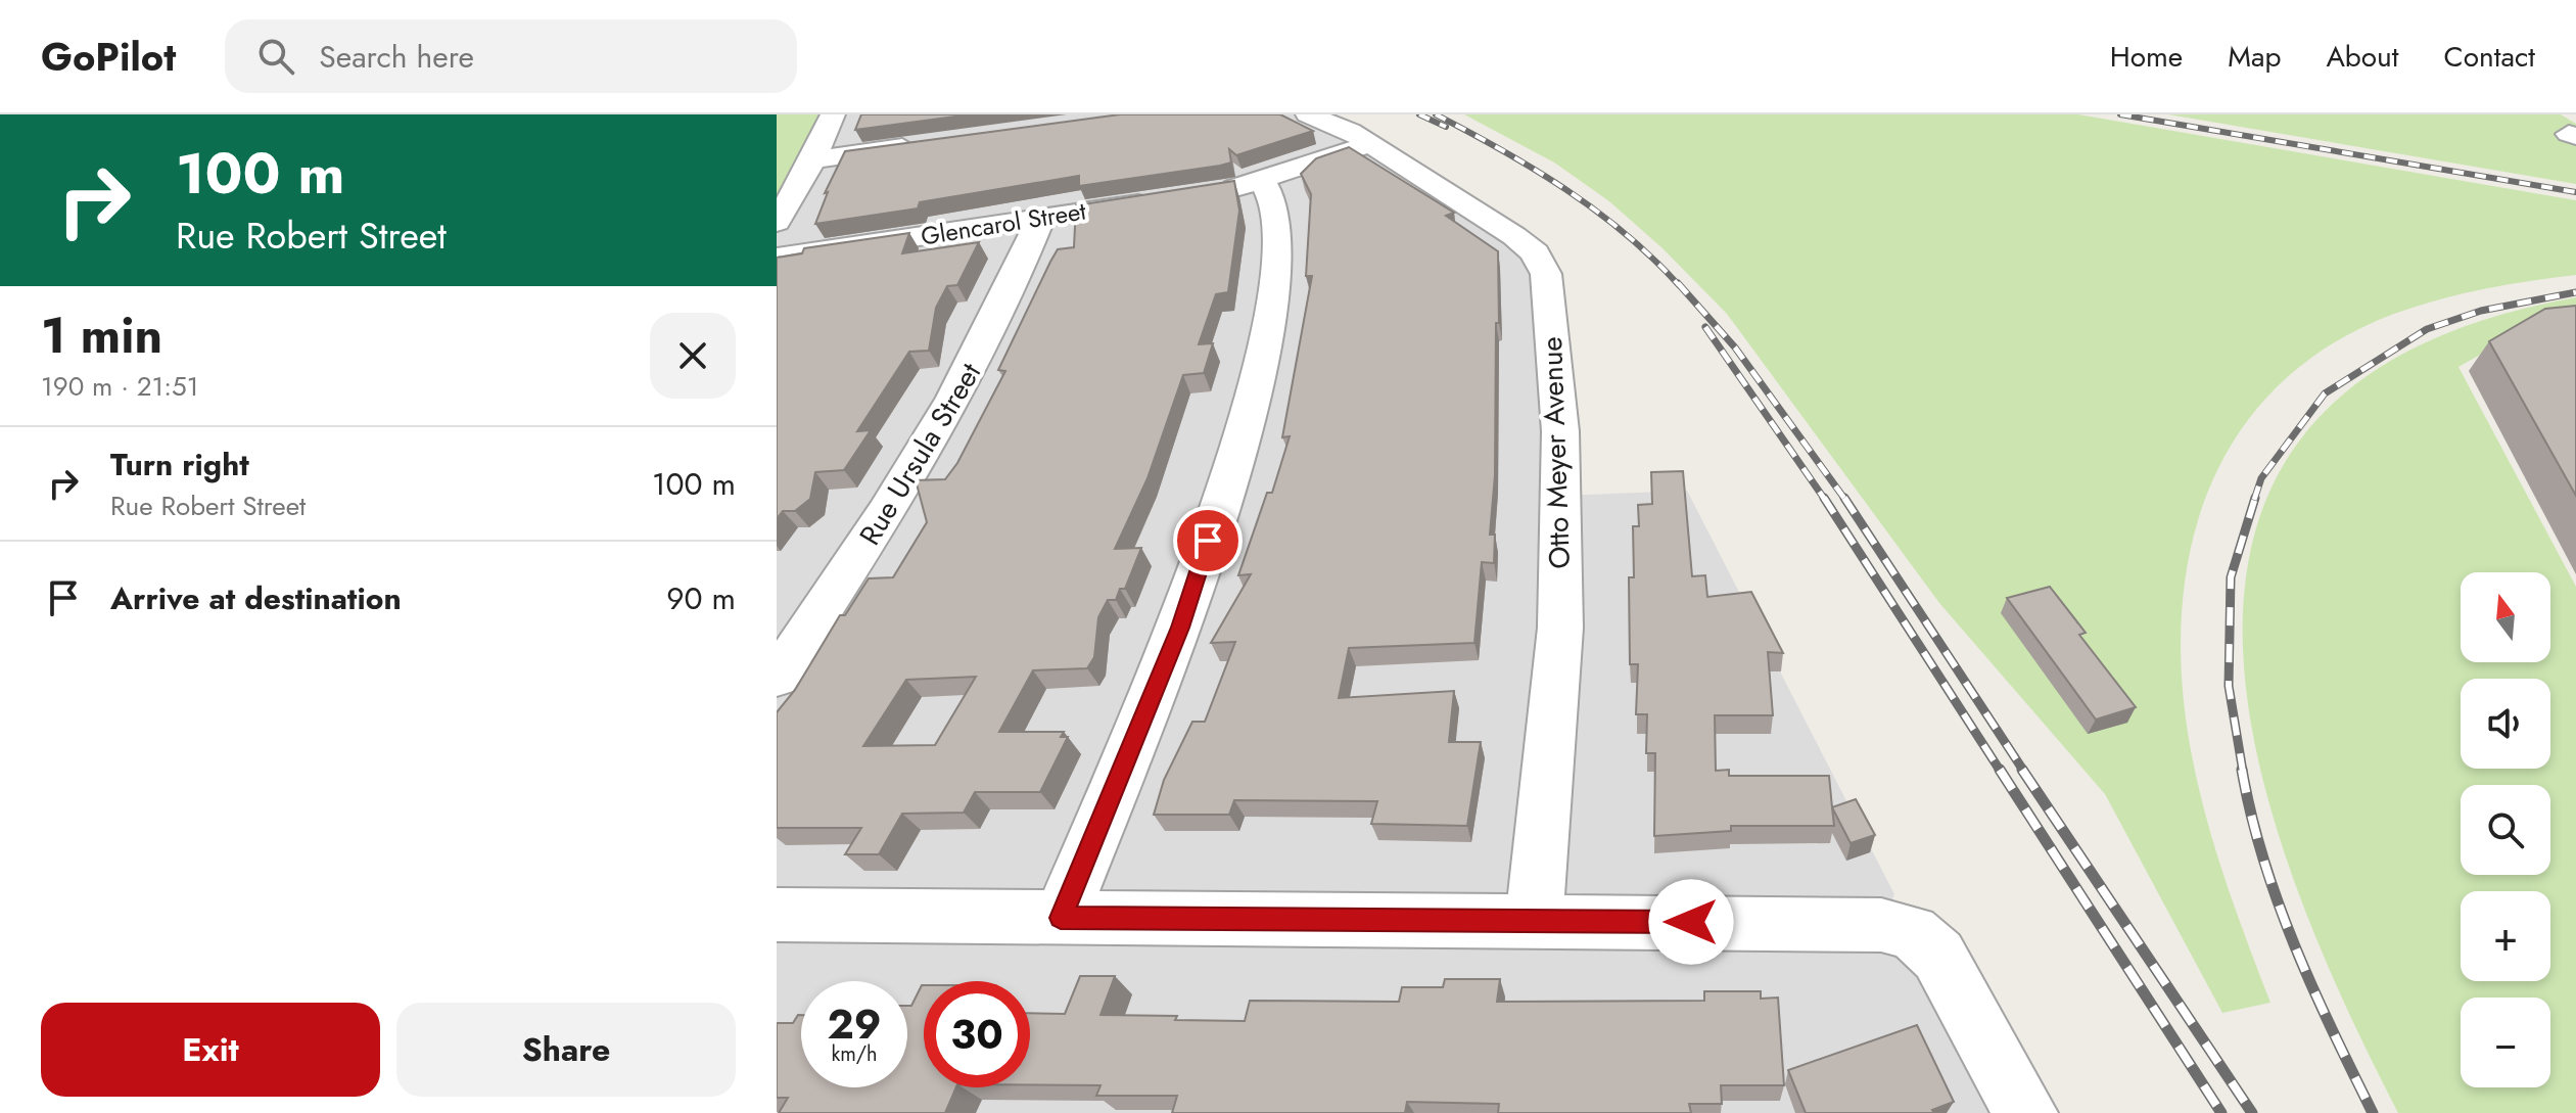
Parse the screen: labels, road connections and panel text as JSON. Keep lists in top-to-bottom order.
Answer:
{
  "streets": {
    "street": ["Glencarol Street", "Otto Meyer Avenue", "Rue Ursula Street"]
  },
  "crossings": [
    ["Glencarol Street", "Rue Ursula Street"]
  ],
  "north": "top",
  "page": {
    "header": "GoPilot",
    "search": "Search here",
    "nav": [
      "Home",
      "Map",
      "About",
      "Contact"
    ],
    "turn": ["100 m", "Rue Robert Street"],
    "heading": ["1 min", "190 m · 21:51"],
    "list": [
      {
        "name": "Turn right",
        "note": "Rue Robert Street",
        "value": "100 m"
      },
      {
        "name": "Arrive at destination",
        "value": "90 m"
      }
    ],
    "map_buttons": ["+", "−"],
    "speed": "29 km/h",
    "limit": "30",
    "buttons": ["Exit", "Share"]
  }
}
